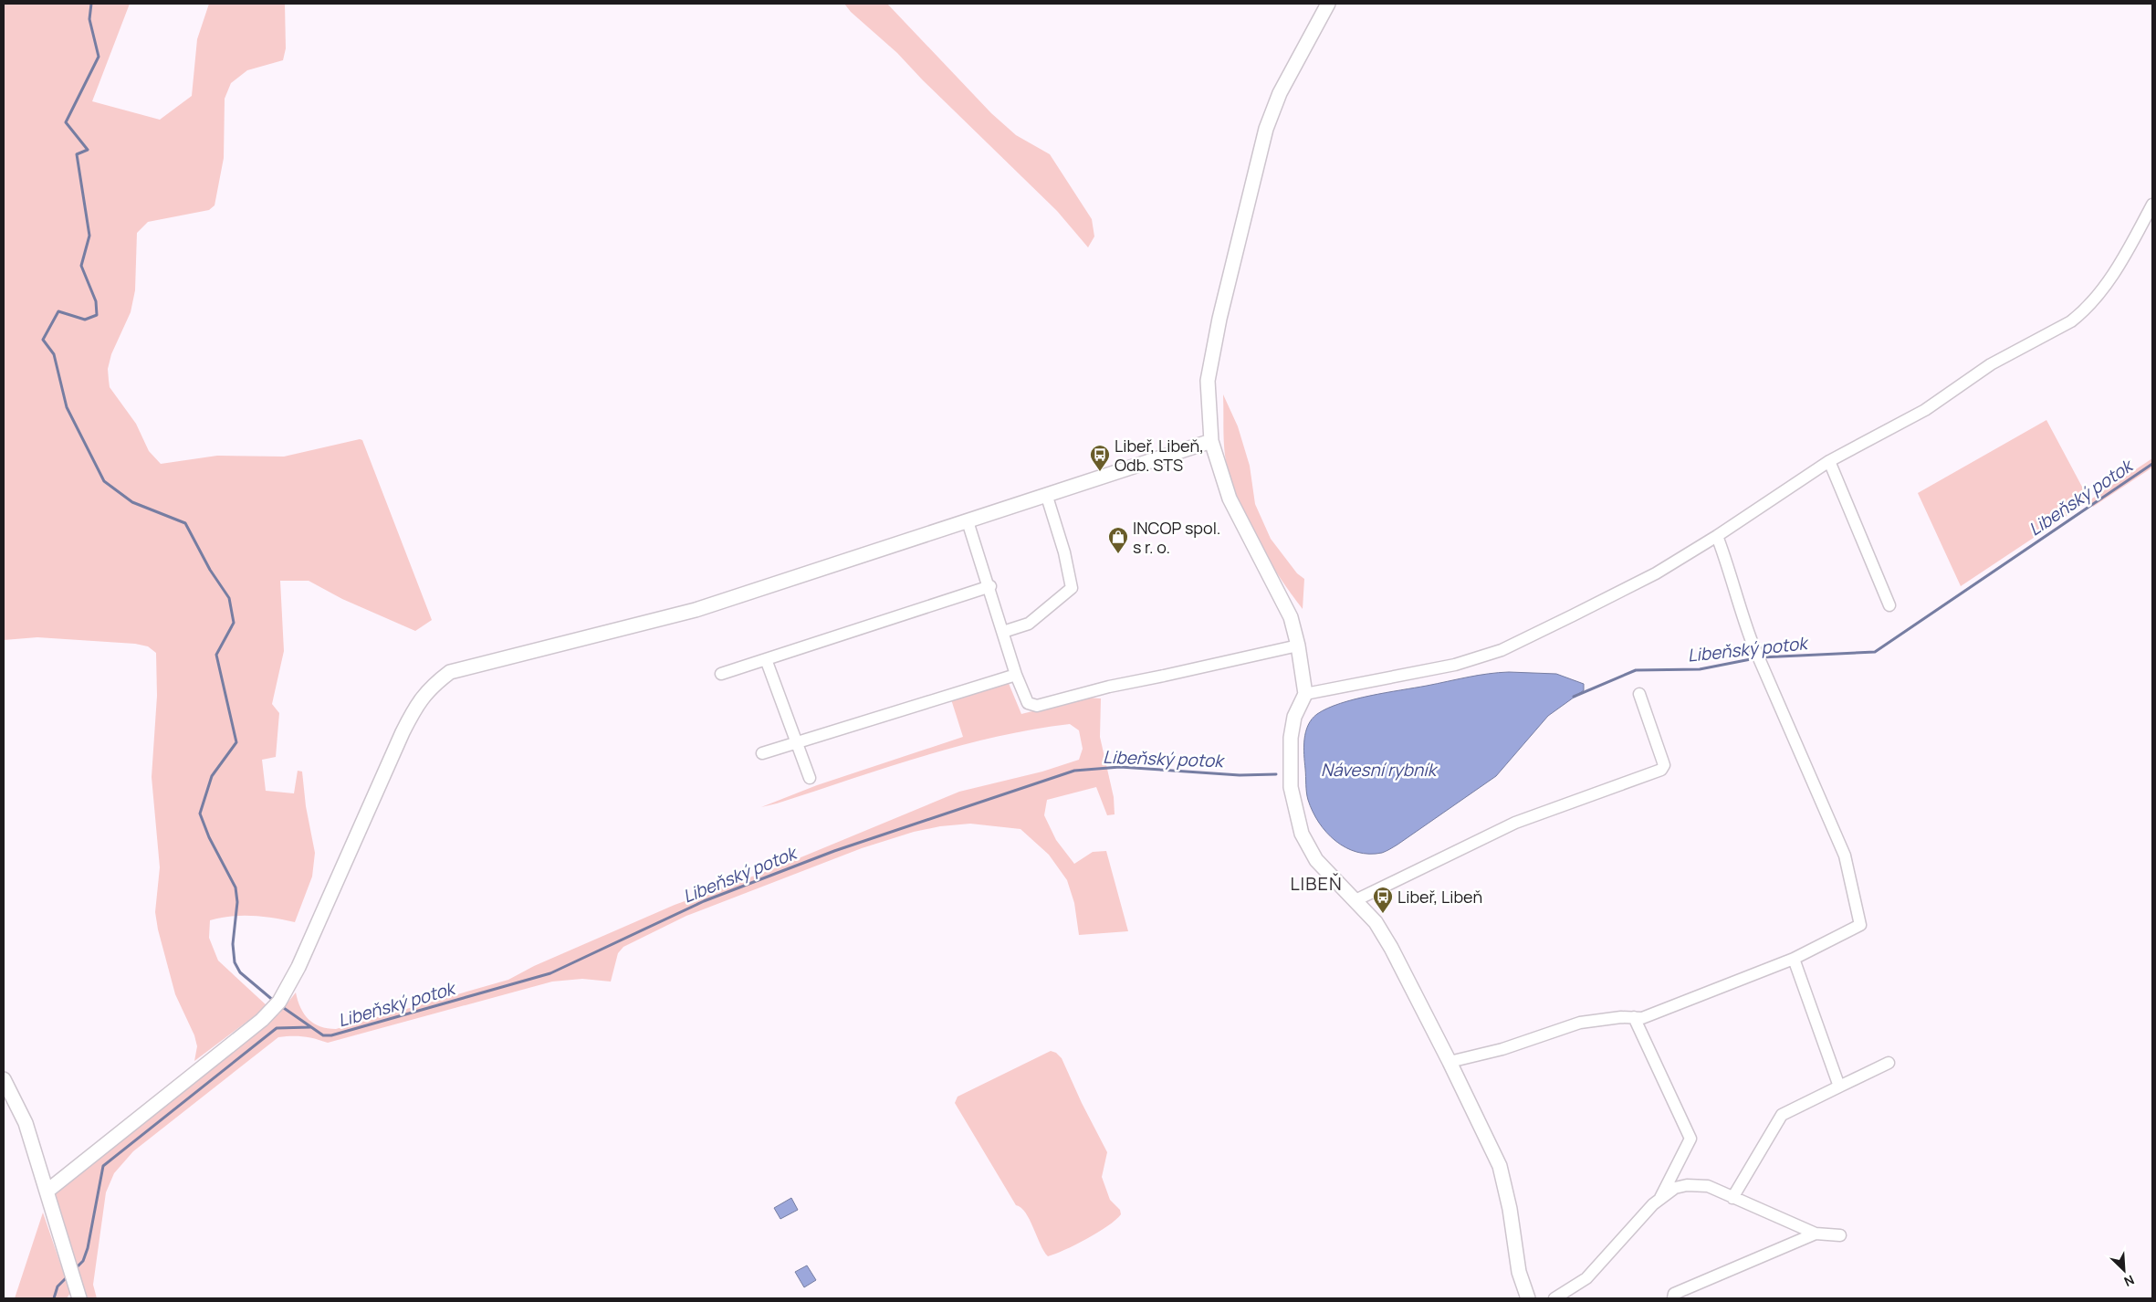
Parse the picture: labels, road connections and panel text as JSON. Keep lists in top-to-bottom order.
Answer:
{
  "districts": ["LIBEŇ"],
  "water": ["Libeňský potok", "Návesní rybník"],
  "places": {
    "bus stop": ["Libeř, Libeň, Odb. STS", "Libeř, Libeň"],
    "shop": ["INCOP spol. s r. o."]
  },
  "north": "bottom right"
}
